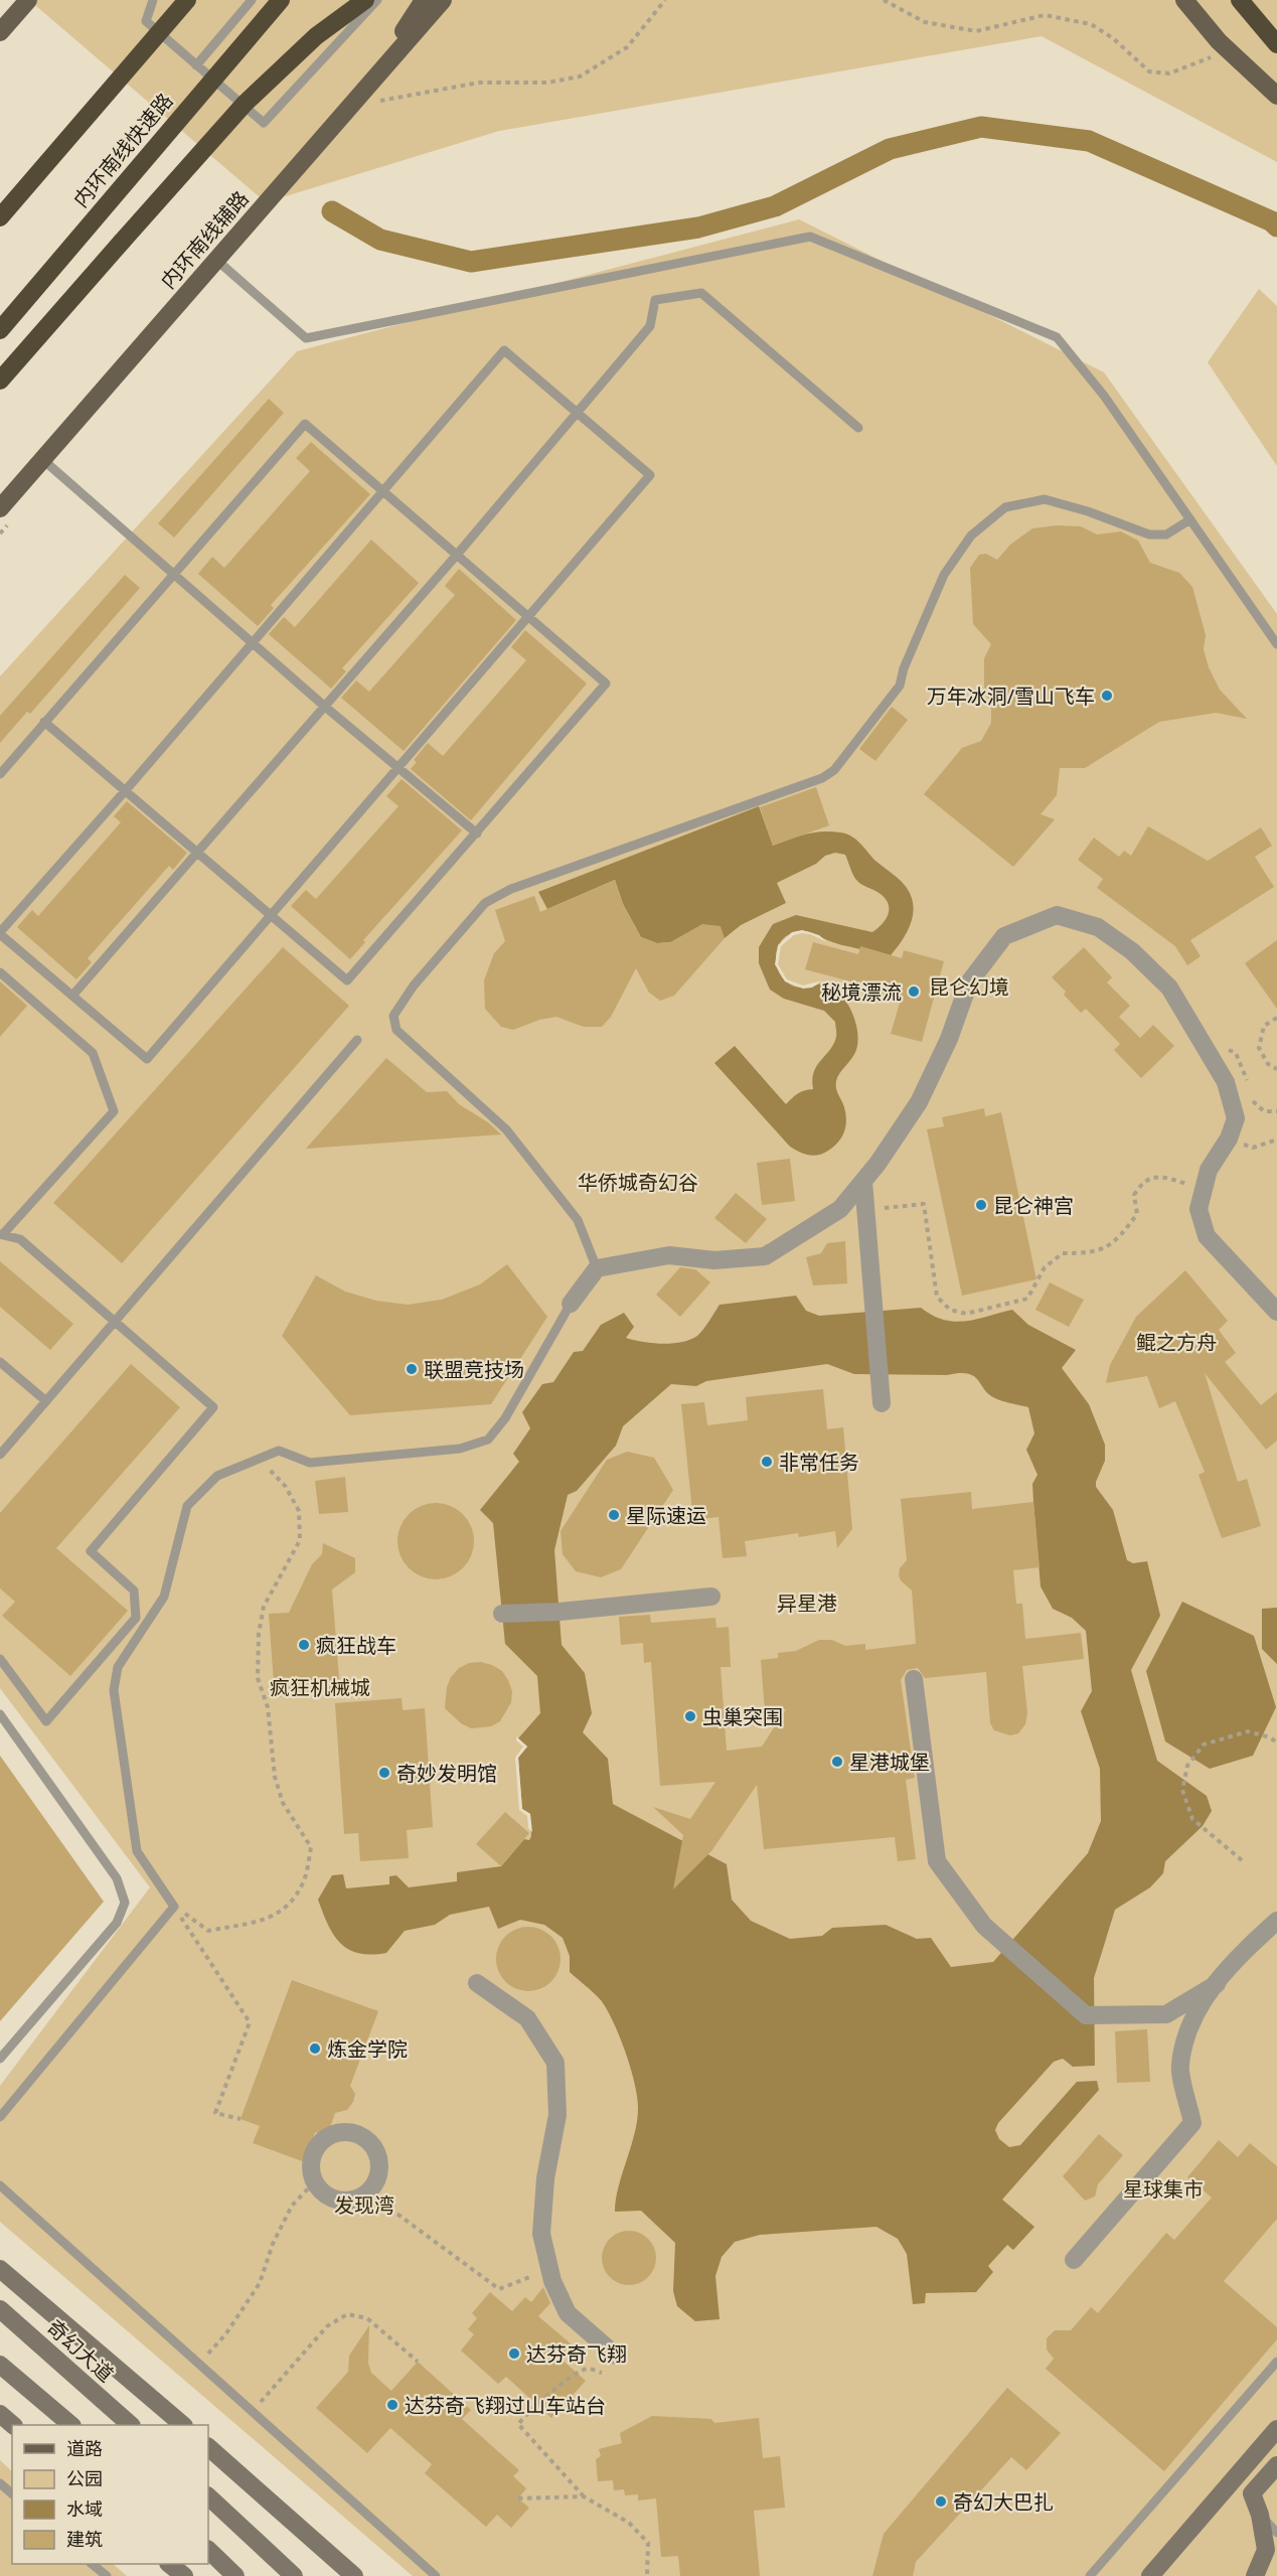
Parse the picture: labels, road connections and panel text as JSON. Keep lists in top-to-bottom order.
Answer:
{
  "streets": {
    "highway": ["内环南线快速路"],
    "main road": ["内环南线辅路"],
    "street": ["奇幻大道"]
  },
  "parks": [
    "昆仑幻境",
    "华侨城奇幻谷",
    "鲲之方舟",
    "异星港",
    "疯狂机械城",
    "星球集市",
    "发现湾"
  ],
  "places": [
    "万年冰洞/雪山飞车",
    "秘境漂流",
    "昆仑神宫",
    "联盟竞技场",
    "非常任务",
    "星际速运",
    "疯狂战车",
    "虫巢突围",
    "星港城堡",
    "奇妙发明馆",
    "炼金学院",
    "达芬奇飞翔",
    "达芬奇飞翔过山车站台",
    "奇幻大巴扎"
  ],
  "legend": [
    "道路",
    "公园",
    "水域",
    "建筑"
  ]
}
